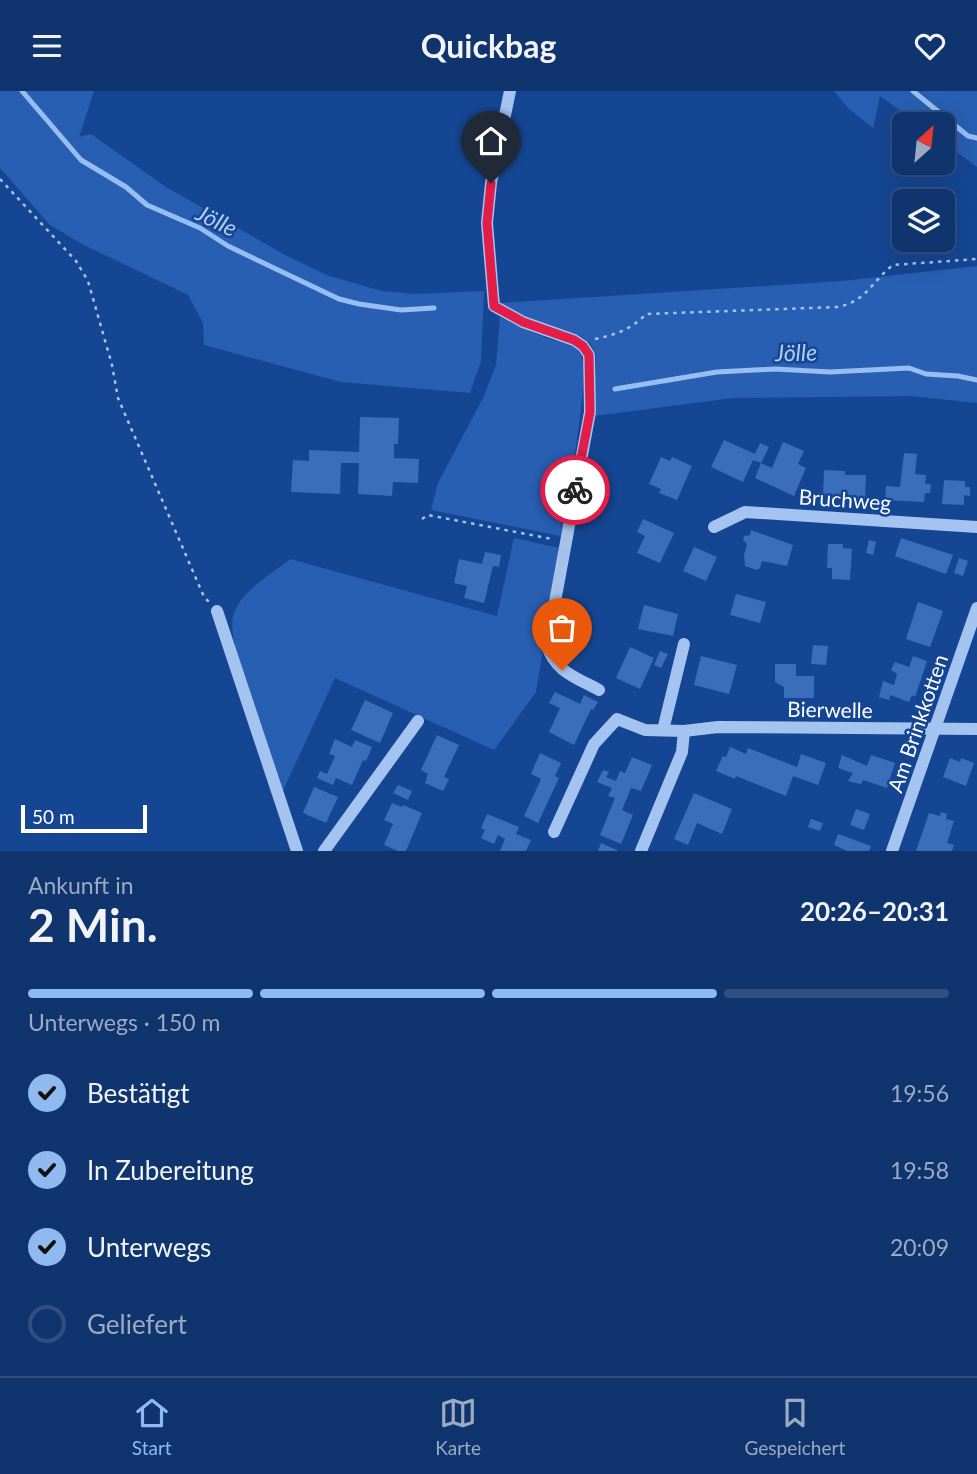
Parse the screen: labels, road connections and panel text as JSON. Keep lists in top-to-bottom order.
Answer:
{
  "streets": {
    "street": ["Bruchweg", "Bierwelle", "Am Brinkkotten"]
  },
  "crossings": [
    ["Bierwelle", "Am Brinkkotten"]
  ],
  "water": ["Jölle"],
  "scale_bar": "50 m",
  "north": "top right",
  "page": {
    "header": "Quickbag",
    "scale": "50 m",
    "heading": ["2 Min.", "Ankunft in", "20:26–20:31"],
    "bar": "Unterwegs · 150 m",
    "list": [
      ["Bestätigt", "19:56"],
      ["In Zubereitung", "19:58"],
      ["Unterwegs", "20:09"],
      "Geliefert"
    ],
    "tabs": ["Start", "Karte", "Gespeichert"]
  }
}
